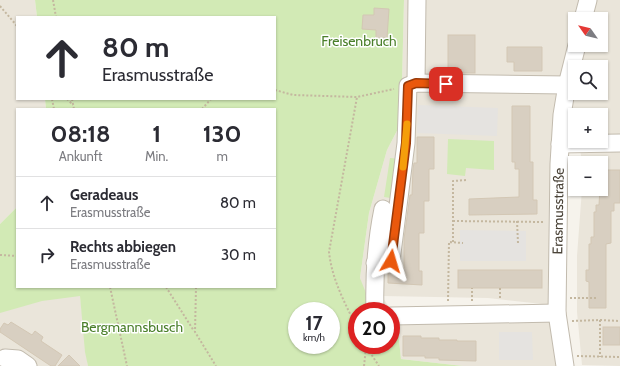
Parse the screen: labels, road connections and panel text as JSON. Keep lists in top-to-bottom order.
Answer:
{
  "streets": {
    "street": ["Erasmusstraße"]
  },
  "parks": ["Freisenbruch", "Bergmannsbusch"],
  "north": "top left",
  "page": {
    "map_buttons": ["+", "−"],
    "turn": ["80 m", "Erasmusstraße"],
    "eta": [
      "08:18",
      "Ankunft",
      "1",
      "Min.",
      "130",
      "m"
    ],
    "list": [
      {
        "name": "Geradeaus",
        "note": "Erasmusstraße",
        "value": "80 m"
      },
      {
        "name": "Rechts abbiegen",
        "note": "Erasmusstraße",
        "value": "30 m"
      }
    ],
    "speed": "17 km/h",
    "limit": "20"
  }
}
